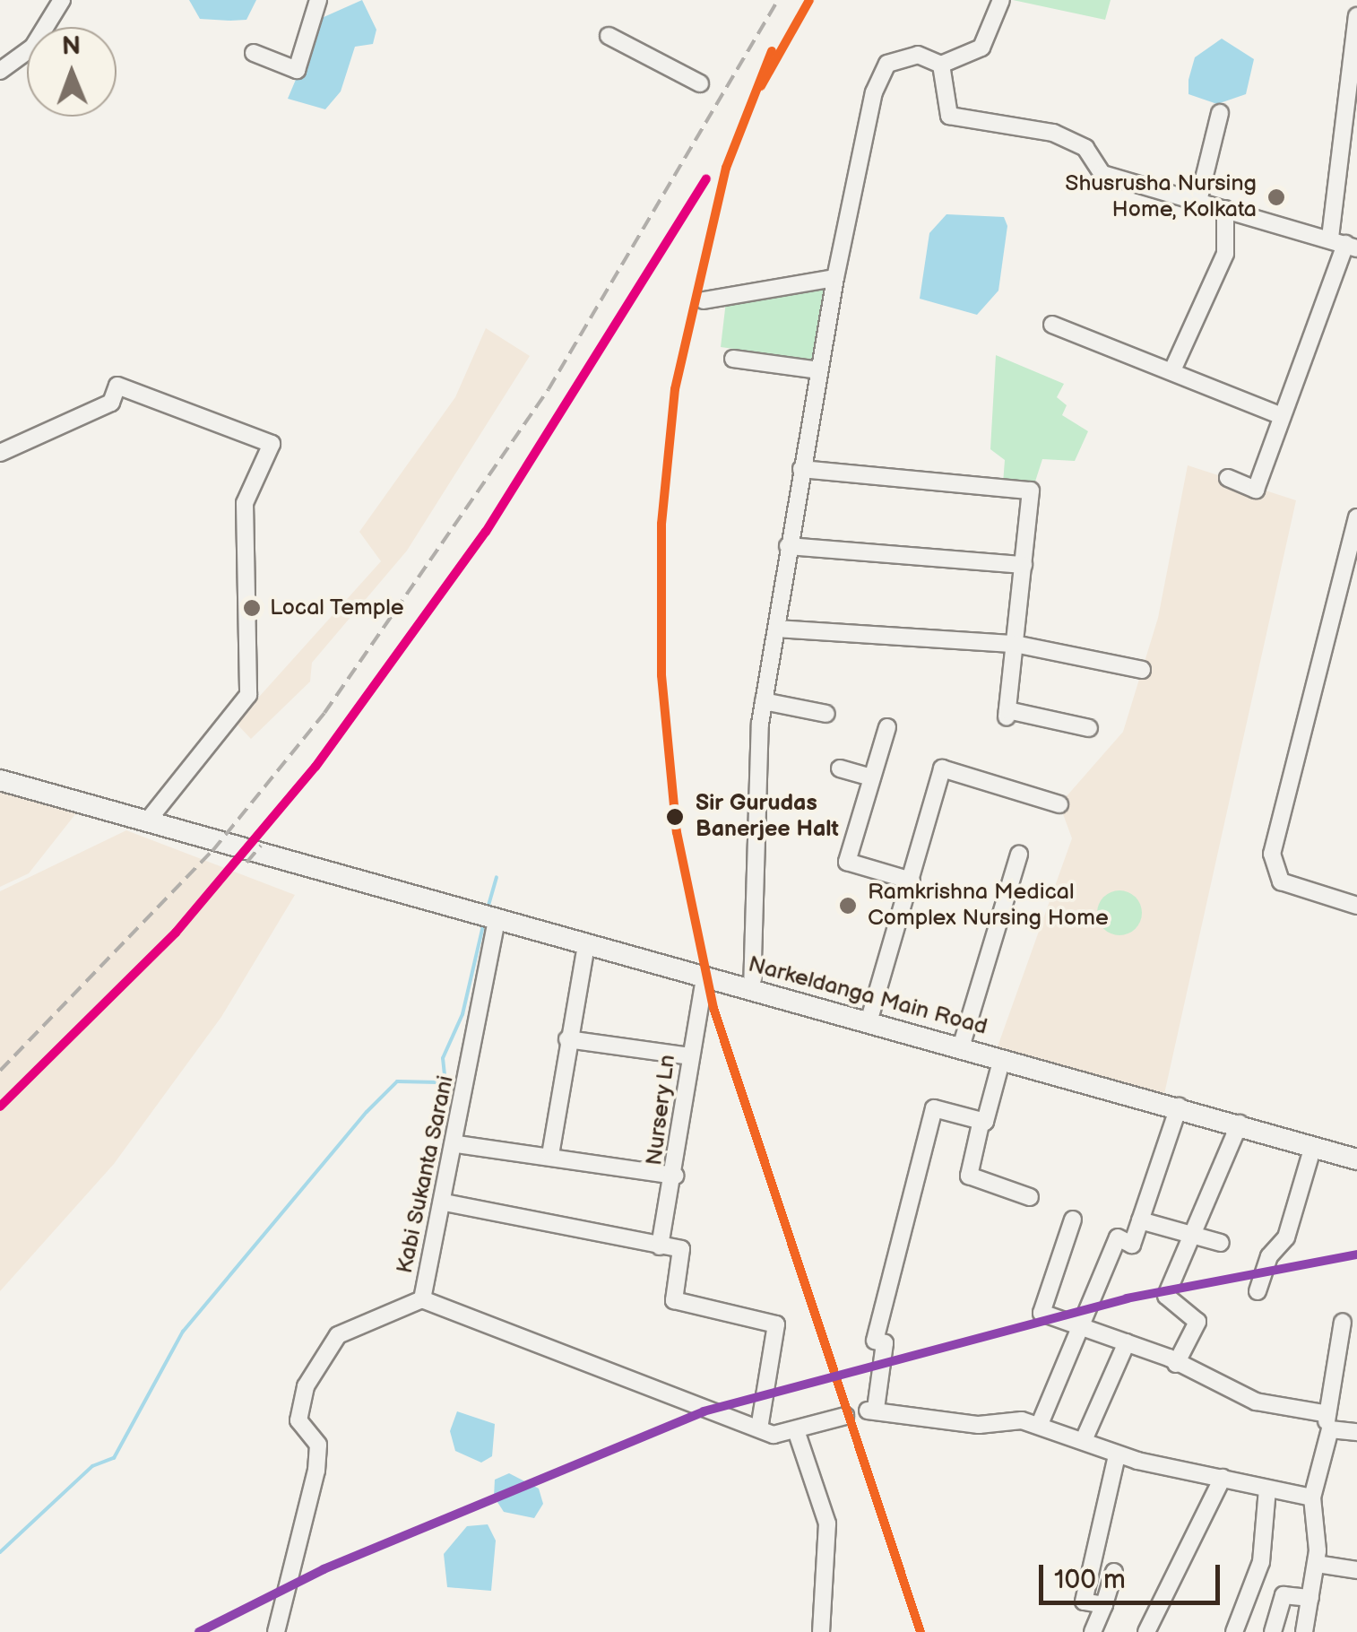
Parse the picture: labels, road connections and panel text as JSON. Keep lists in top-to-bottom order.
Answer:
{
  "streets": {
    "main road": ["Narkeldanga Main Road"],
    "street": ["Nursery Ln", "Kabi Sukanta Sarani"]
  },
  "crossings": [
    ["Narkeldanga Main Road", "Nursery Ln"],
    ["Narkeldanga Main Road", "Kabi Sukanta Sarani"]
  ],
  "places": [
    "Shusrusha Nursing Home, Kolkata",
    "Local Temple",
    "Sir Gurudas Banerjee Halt",
    "Ramkrishna Medical Complex Nursing Home"
  ],
  "scale_bar": "100 m",
  "north": "top"
}
